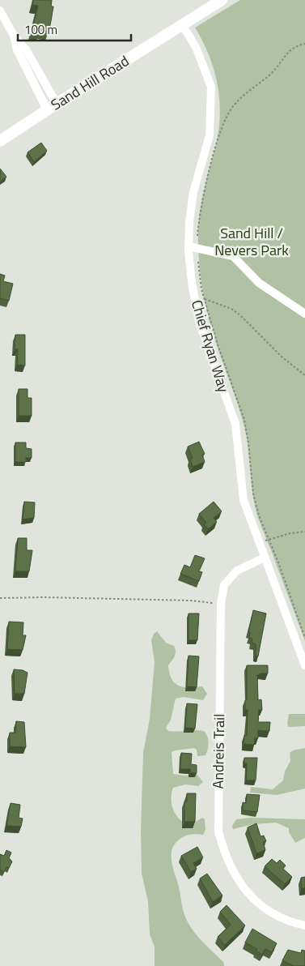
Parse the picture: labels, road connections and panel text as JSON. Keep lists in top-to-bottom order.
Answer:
{
  "streets": {
    "street": ["Sand Hill Road", "Chief Ryan Way", "Andreis Trail"]
  },
  "crossings": [
    ["Sand Hill Road", "Chief Ryan Way"],
    ["Chief Ryan Way", "Andreis Trail"]
  ],
  "parks": ["Sand Hill / Nevers Park"],
  "scale_bar": "100 m"
}
